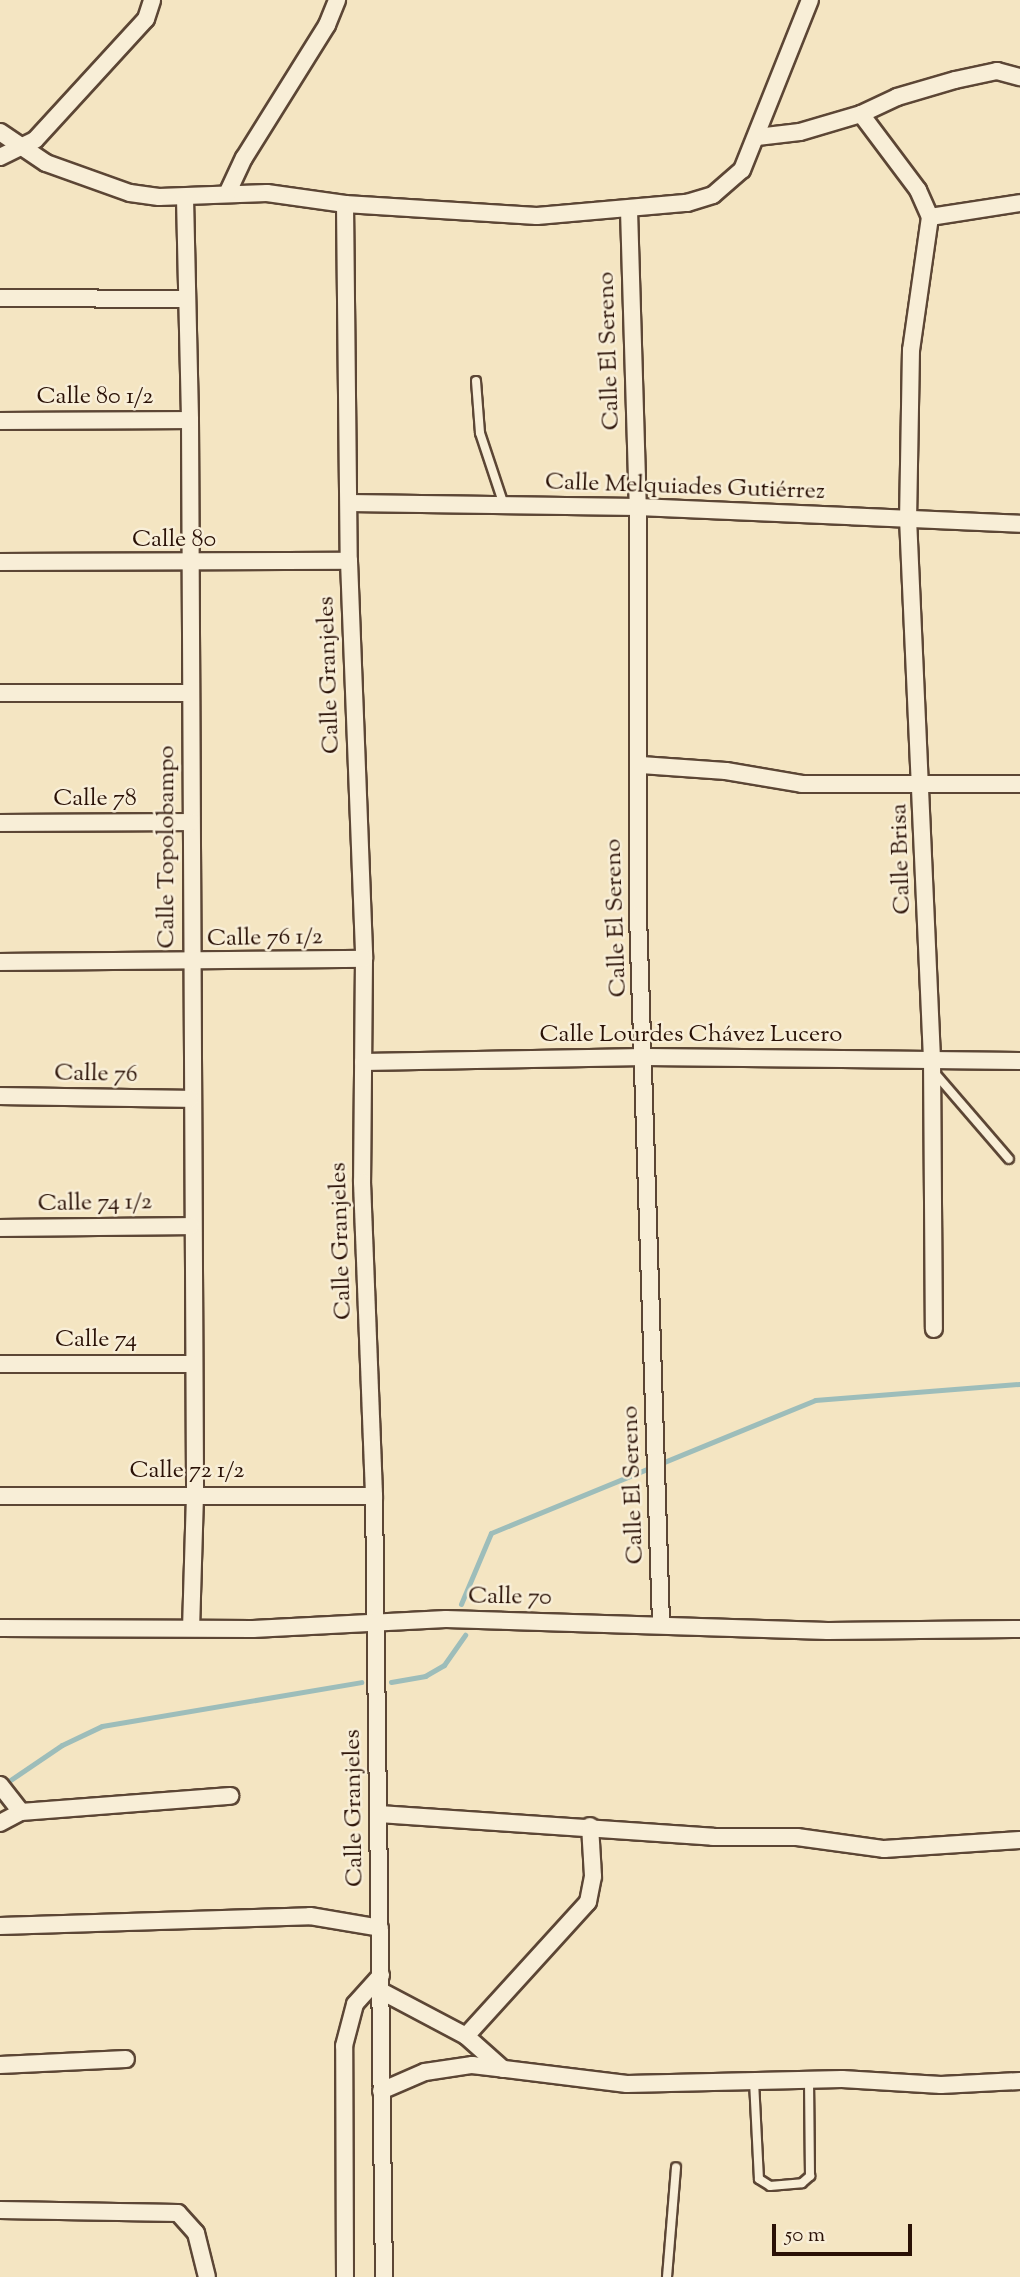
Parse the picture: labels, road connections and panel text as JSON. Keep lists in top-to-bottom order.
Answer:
{
  "streets": {
    "street": [
      "Calle El Sereno",
      "Calle 80 1/2",
      "Calle Melquiades Gutiérrez",
      "Calle 80",
      "Calle Granjeles",
      "Calle 78",
      "Calle Topolobampo",
      "Calle Brisa",
      "Calle 76 1/2",
      "Calle Lourdes Chávez Lucero",
      "Calle 76",
      "Calle 74 1/2",
      "Calle 74",
      "Calle 72 1/2",
      "Calle 70"
    ]
  },
  "crossings": [
    ["Calle El Sereno", "Calle Melquiades Gutiérrez"],
    ["Calle El Sereno", "Calle Lourdes Chávez Lucero"],
    ["Calle El Sereno", "Calle 70"],
    ["Calle 80 1/2", "Calle Topolobampo"],
    ["Calle Melquiades Gutiérrez", "Calle Granjeles"],
    ["Calle Melquiades Gutiérrez", "Calle Brisa"],
    ["Calle 80", "Calle Granjeles"],
    ["Calle 80", "Calle Topolobampo"],
    ["Calle Granjeles", "Calle 76 1/2"],
    ["Calle Granjeles", "Calle Lourdes Chávez Lucero"],
    ["Calle Granjeles", "Calle 72 1/2"],
    ["Calle Granjeles", "Calle 70"],
    ["Calle 78", "Calle Topolobampo"],
    ["Calle Topolobampo", "Calle 76 1/2"],
    ["Calle Topolobampo", "Calle 76"],
    ["Calle Topolobampo", "Calle 74 1/2"],
    ["Calle Topolobampo", "Calle 74"],
    ["Calle Topolobampo", "Calle 72 1/2"],
    ["Calle Topolobampo", "Calle 70"],
    ["Calle Brisa", "Calle Lourdes Chávez Lucero"]
  ],
  "scale_bar": "50 m"
}
